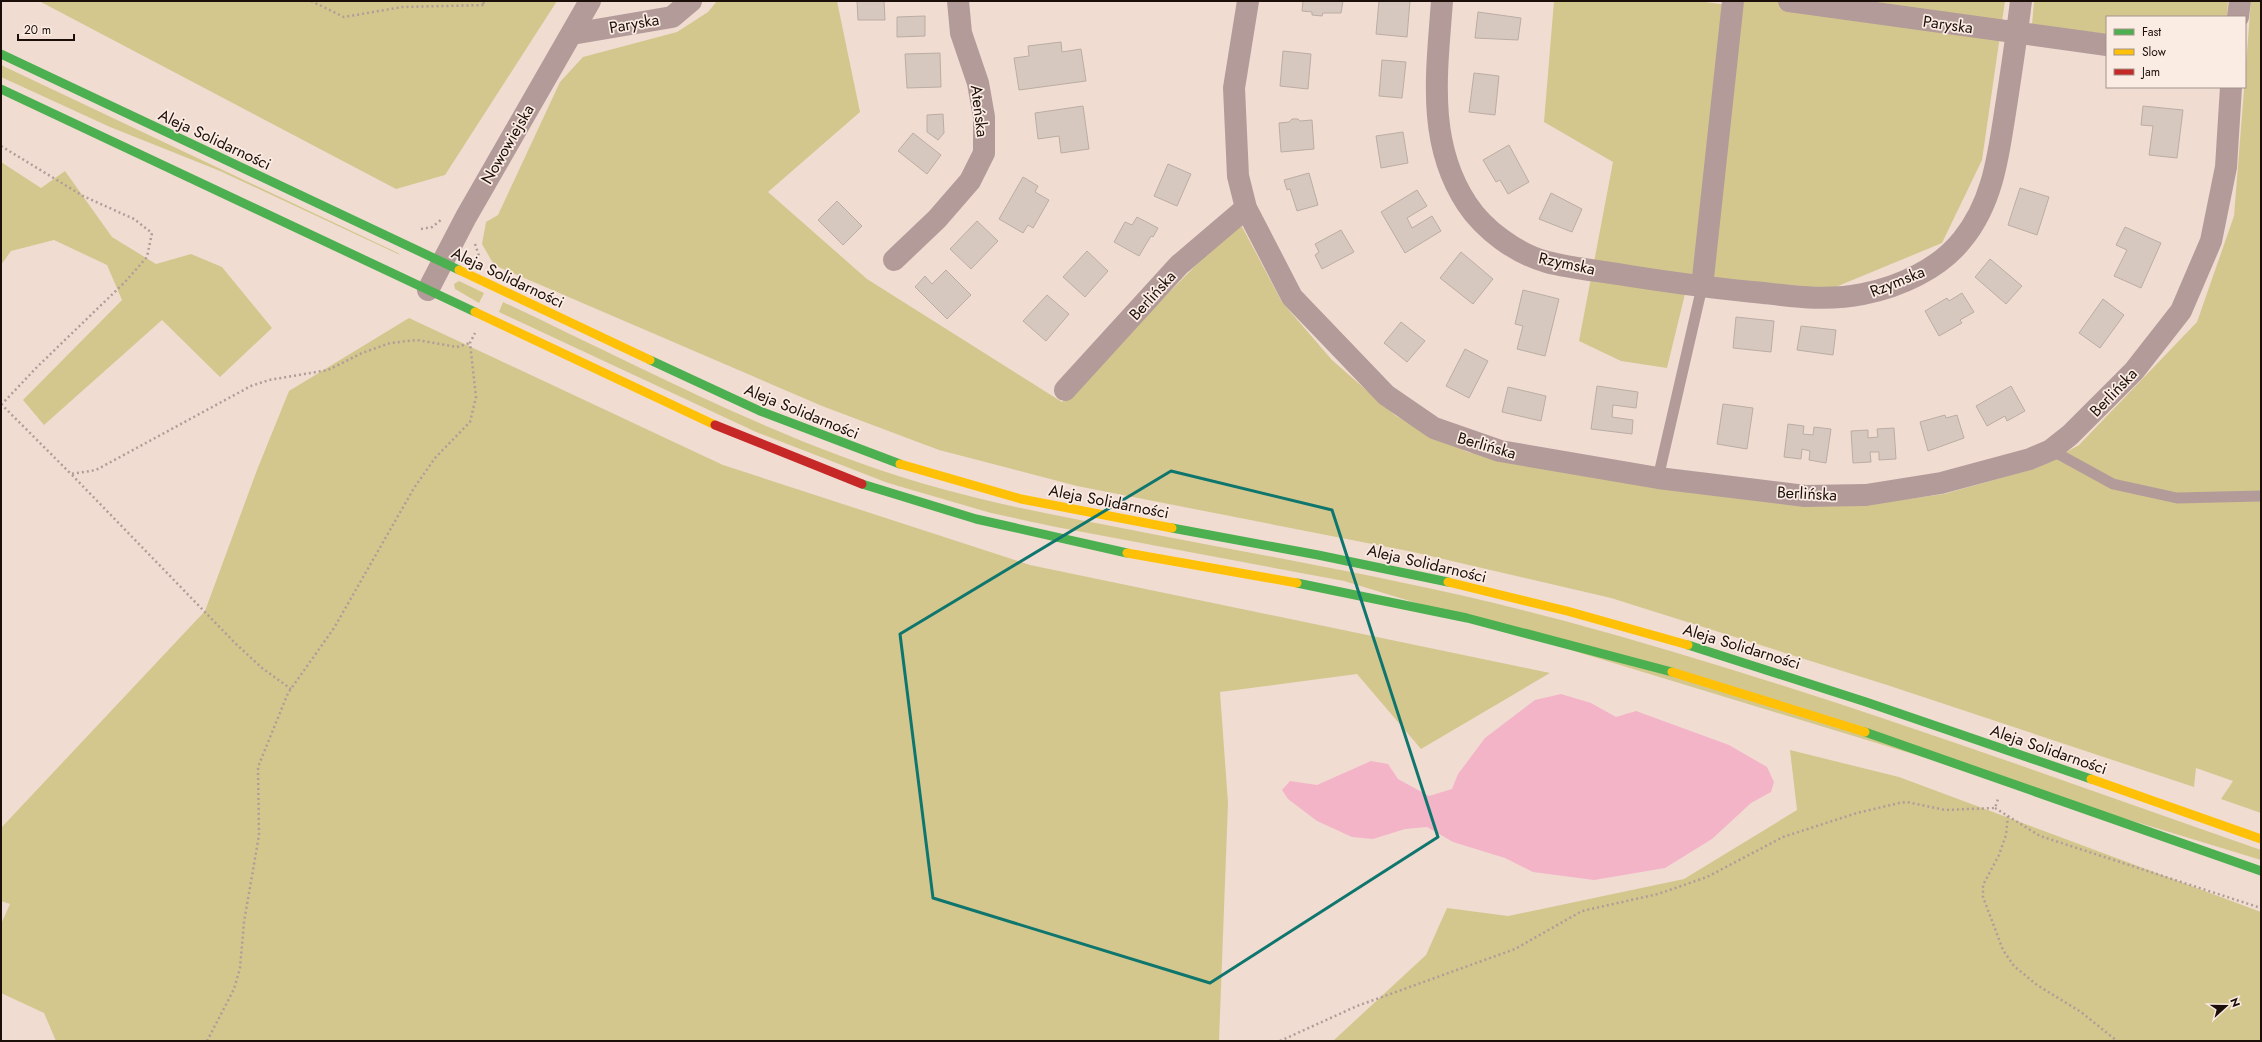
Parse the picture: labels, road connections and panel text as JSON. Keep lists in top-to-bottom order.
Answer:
{
  "streets": {
    "main road": ["Aleja Solidarności"],
    "street": [
      "Paryska",
      "Ateńska",
      "Nowowiejska",
      "Rzymska",
      "Berlińska"
    ]
  },
  "crossings": [
    ["Paryska", "Nowowiejska"],
    ["Paryska", "Rzymska"],
    ["Aleja Solidarności", "Nowowiejska"]
  ],
  "legend": ["Fast", "Slow", "Jam"],
  "scale_bar": "20 m",
  "north": "right"
}
